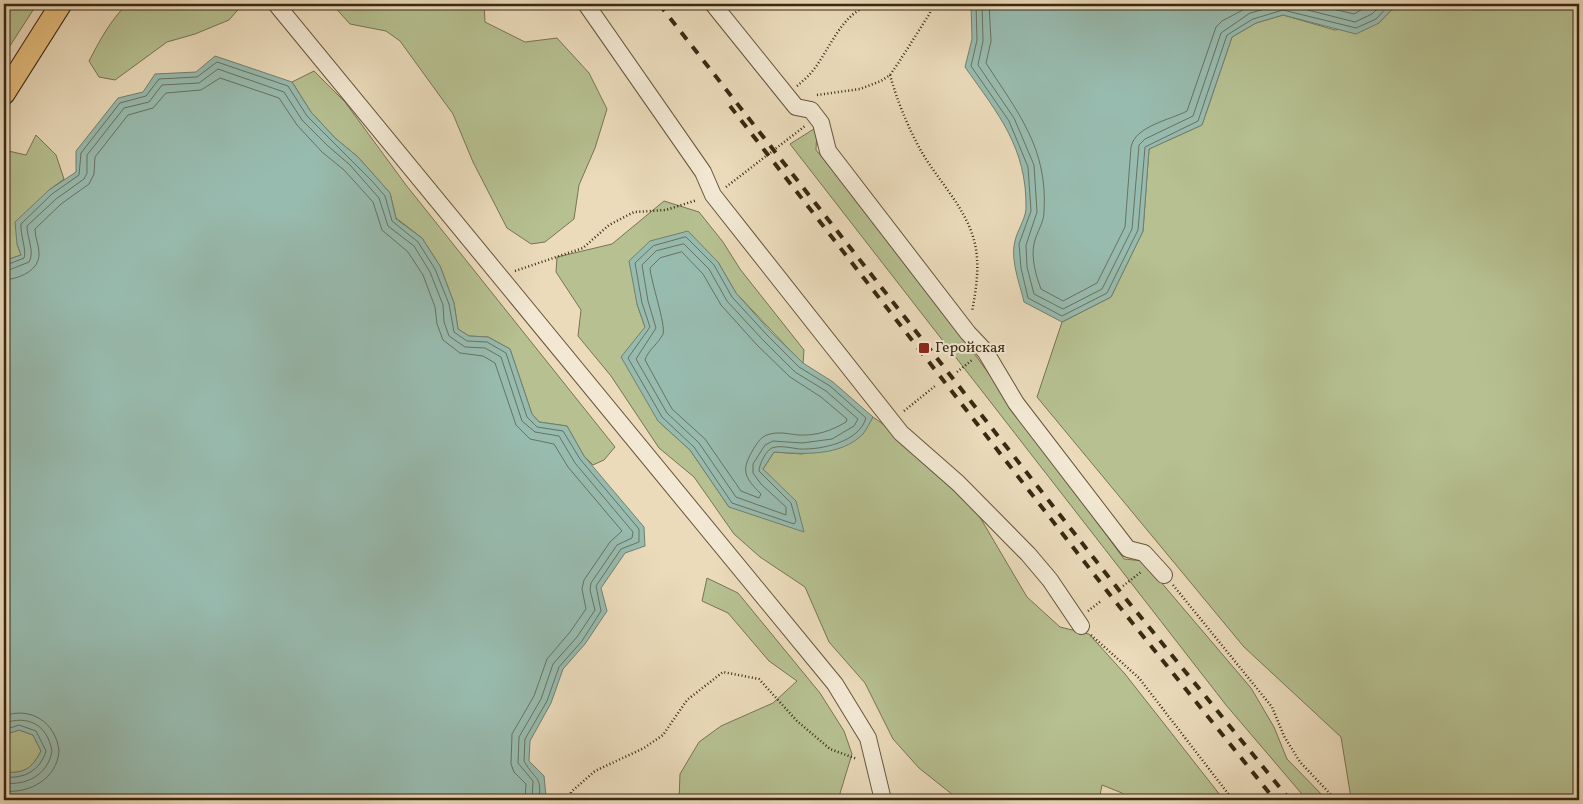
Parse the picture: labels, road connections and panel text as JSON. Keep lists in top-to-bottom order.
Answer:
{
  "places": {
    "transit": ["Геройская"]
  }
}
